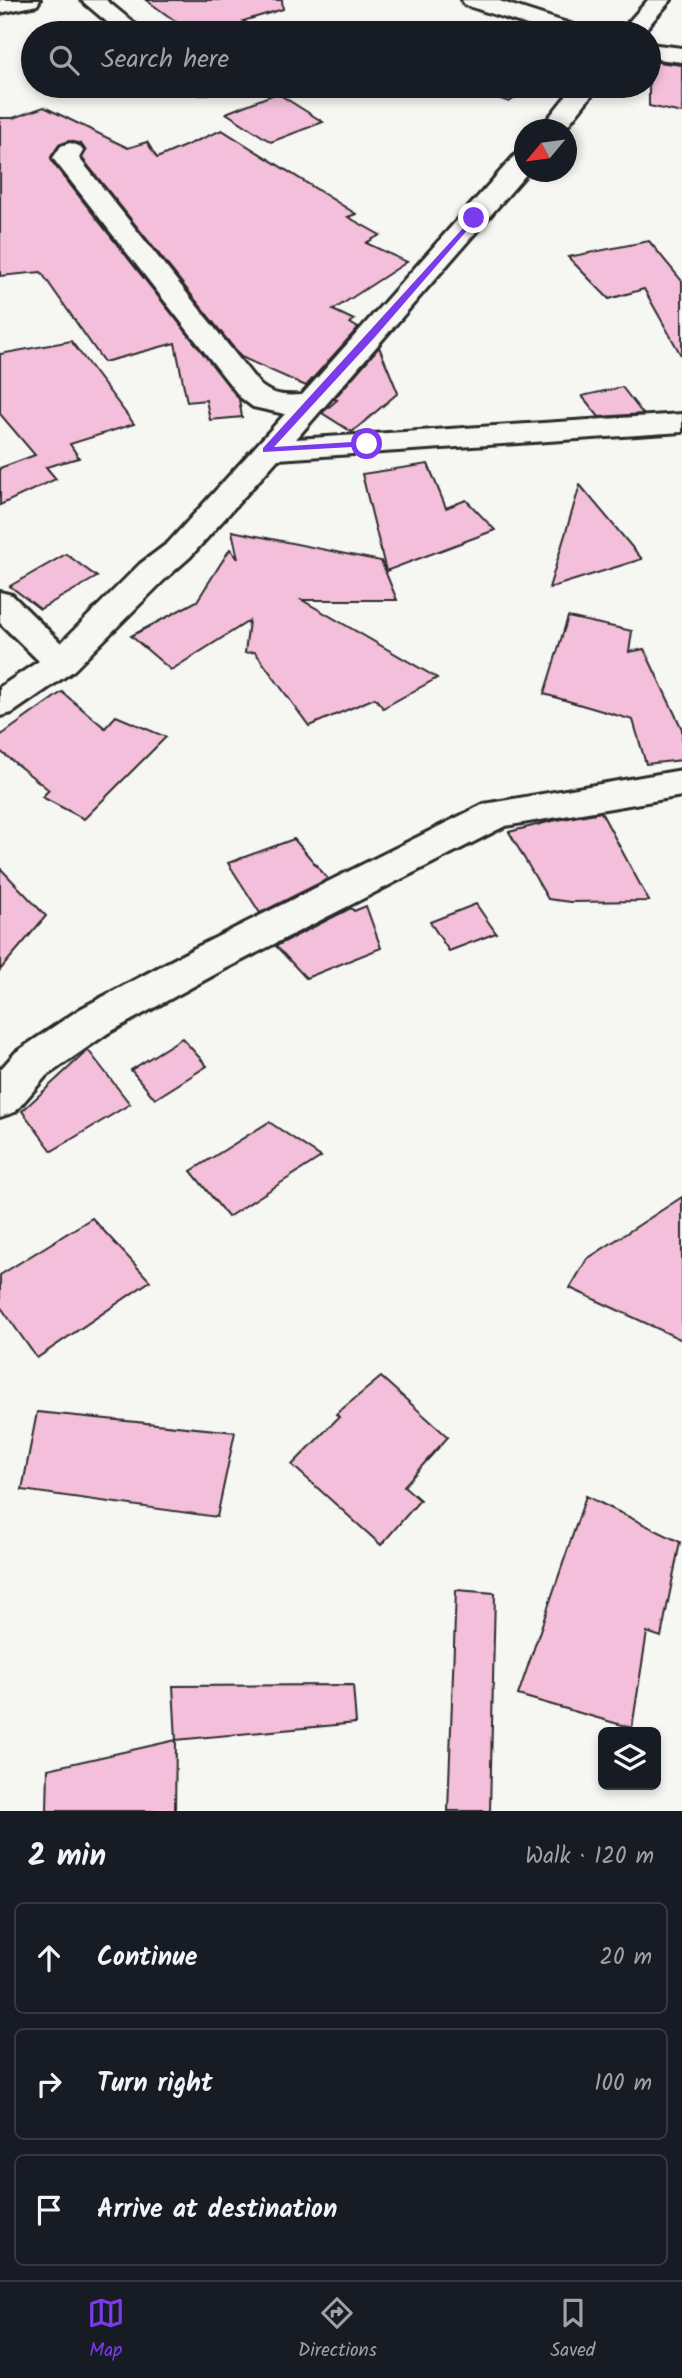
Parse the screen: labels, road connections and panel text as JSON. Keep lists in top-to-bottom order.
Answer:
{
  "north": "bottom left",
  "page": {
    "search": "Search here",
    "heading": ["2 min", "Walk · 120 m"],
    "list": [
      ["Continue", "20 m"],
      ["Turn right", "100 m"],
      "Arrive at destination"
    ],
    "nav": ["Map", "Directions", "Saved"]
  }
}
